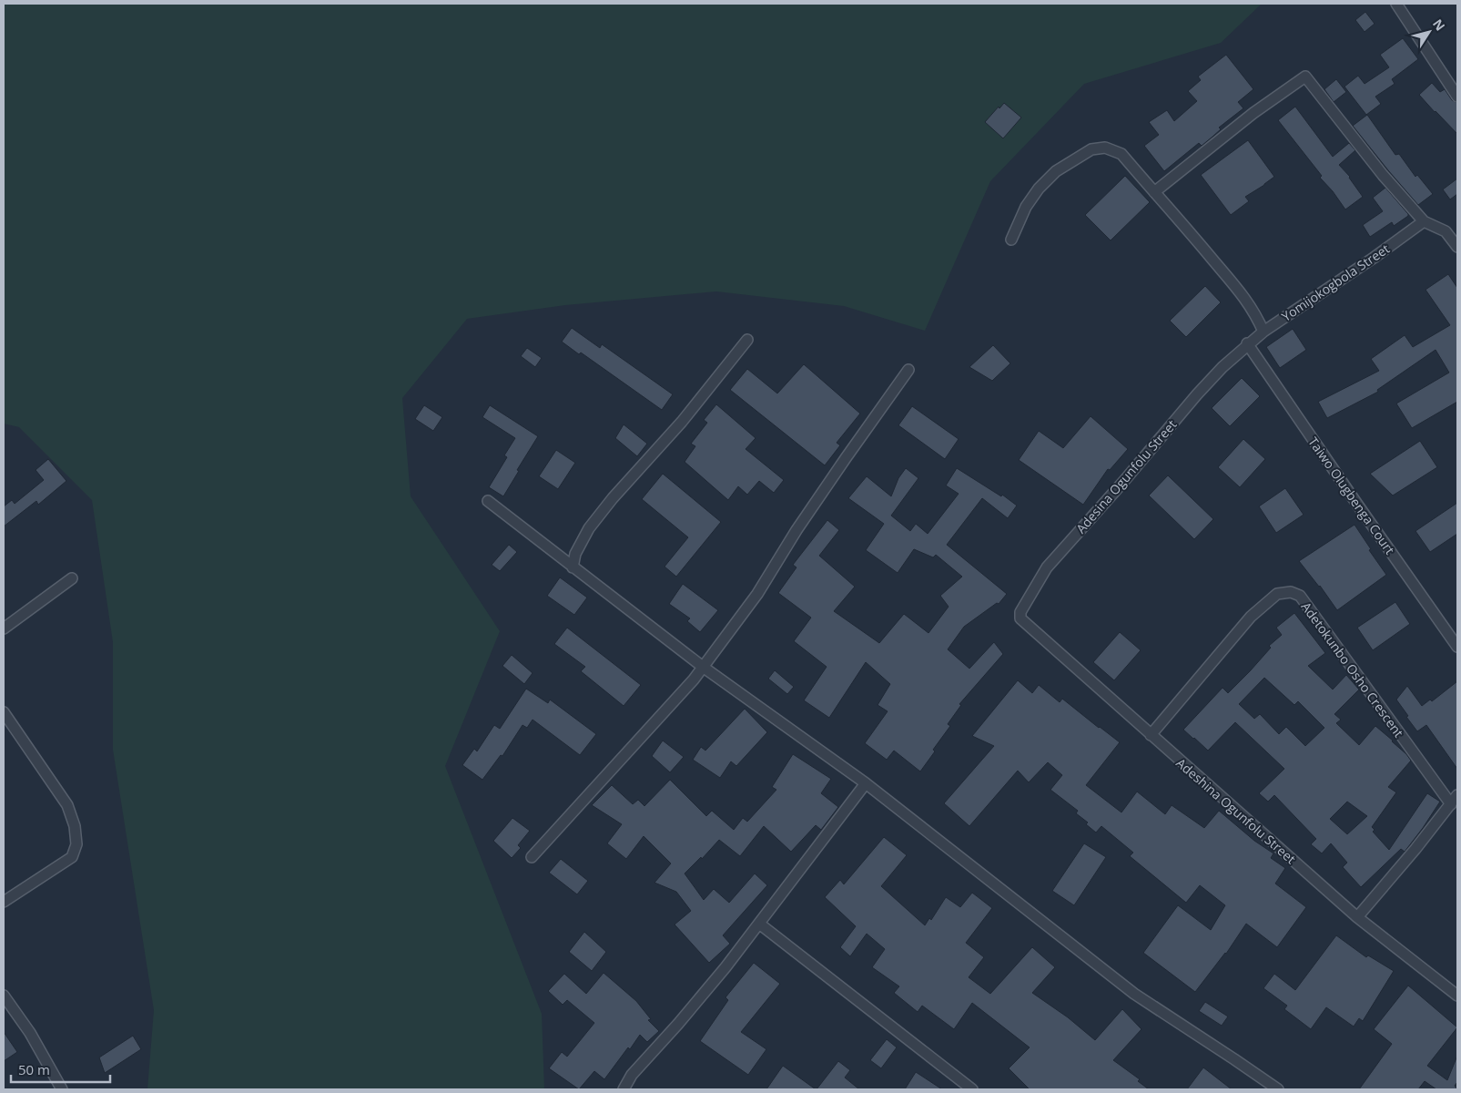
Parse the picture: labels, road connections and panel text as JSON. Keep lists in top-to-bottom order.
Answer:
{
  "streets": {
    "street": [
      "Yomijokogbola Street",
      "Adesina Ogunfolu Street",
      "Taiwo Olugbenga Court",
      "Adetokunbo Osho Crescent",
      "Adeshina Ogunfolu Street"
    ]
  },
  "crossings": [
    ["Yomijokogbola Street", "Adesina Ogunfolu Street"],
    ["Yomijokogbola Street", "Taiwo Olugbenga Court"],
    ["Adesina Ogunfolu Street", "Taiwo Olugbenga Court"],
    ["Adesina Ogunfolu Street", "Adeshina Ogunfolu Street"],
    ["Adetokunbo Osho Crescent", "Adeshina Ogunfolu Street"]
  ],
  "scale_bar": "50 m",
  "north": "top right"
}
